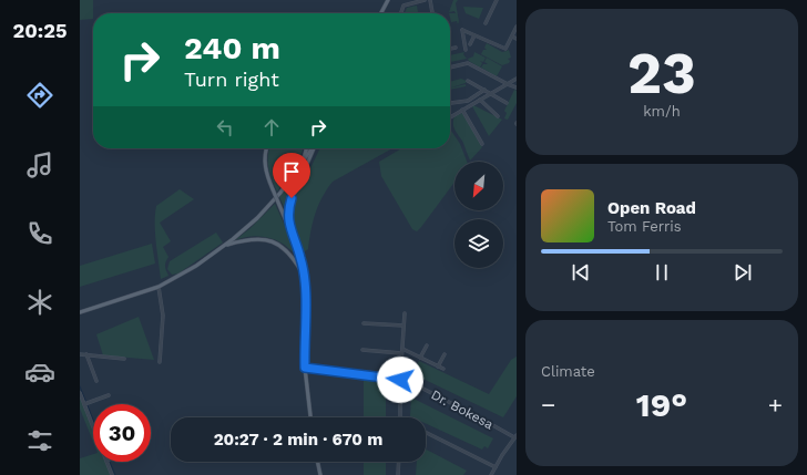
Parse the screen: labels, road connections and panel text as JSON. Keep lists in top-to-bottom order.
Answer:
{
  "streets": {
    "street": ["Dr. Bokesa"]
  },
  "north": "bottom left",
  "page": {
    "tabs": "20:25",
    "tile": [
      ["23", "km/h"],
      "Climate"
    ],
    "turn": ["240 m", "Turn right"],
    "song": ["Open Road", "Tom Ferris"],
    "heat": ["−", "19°", "+"],
    "limit": "30",
    "trip": "20:27 · 2 min · 670 m"
  }
}
